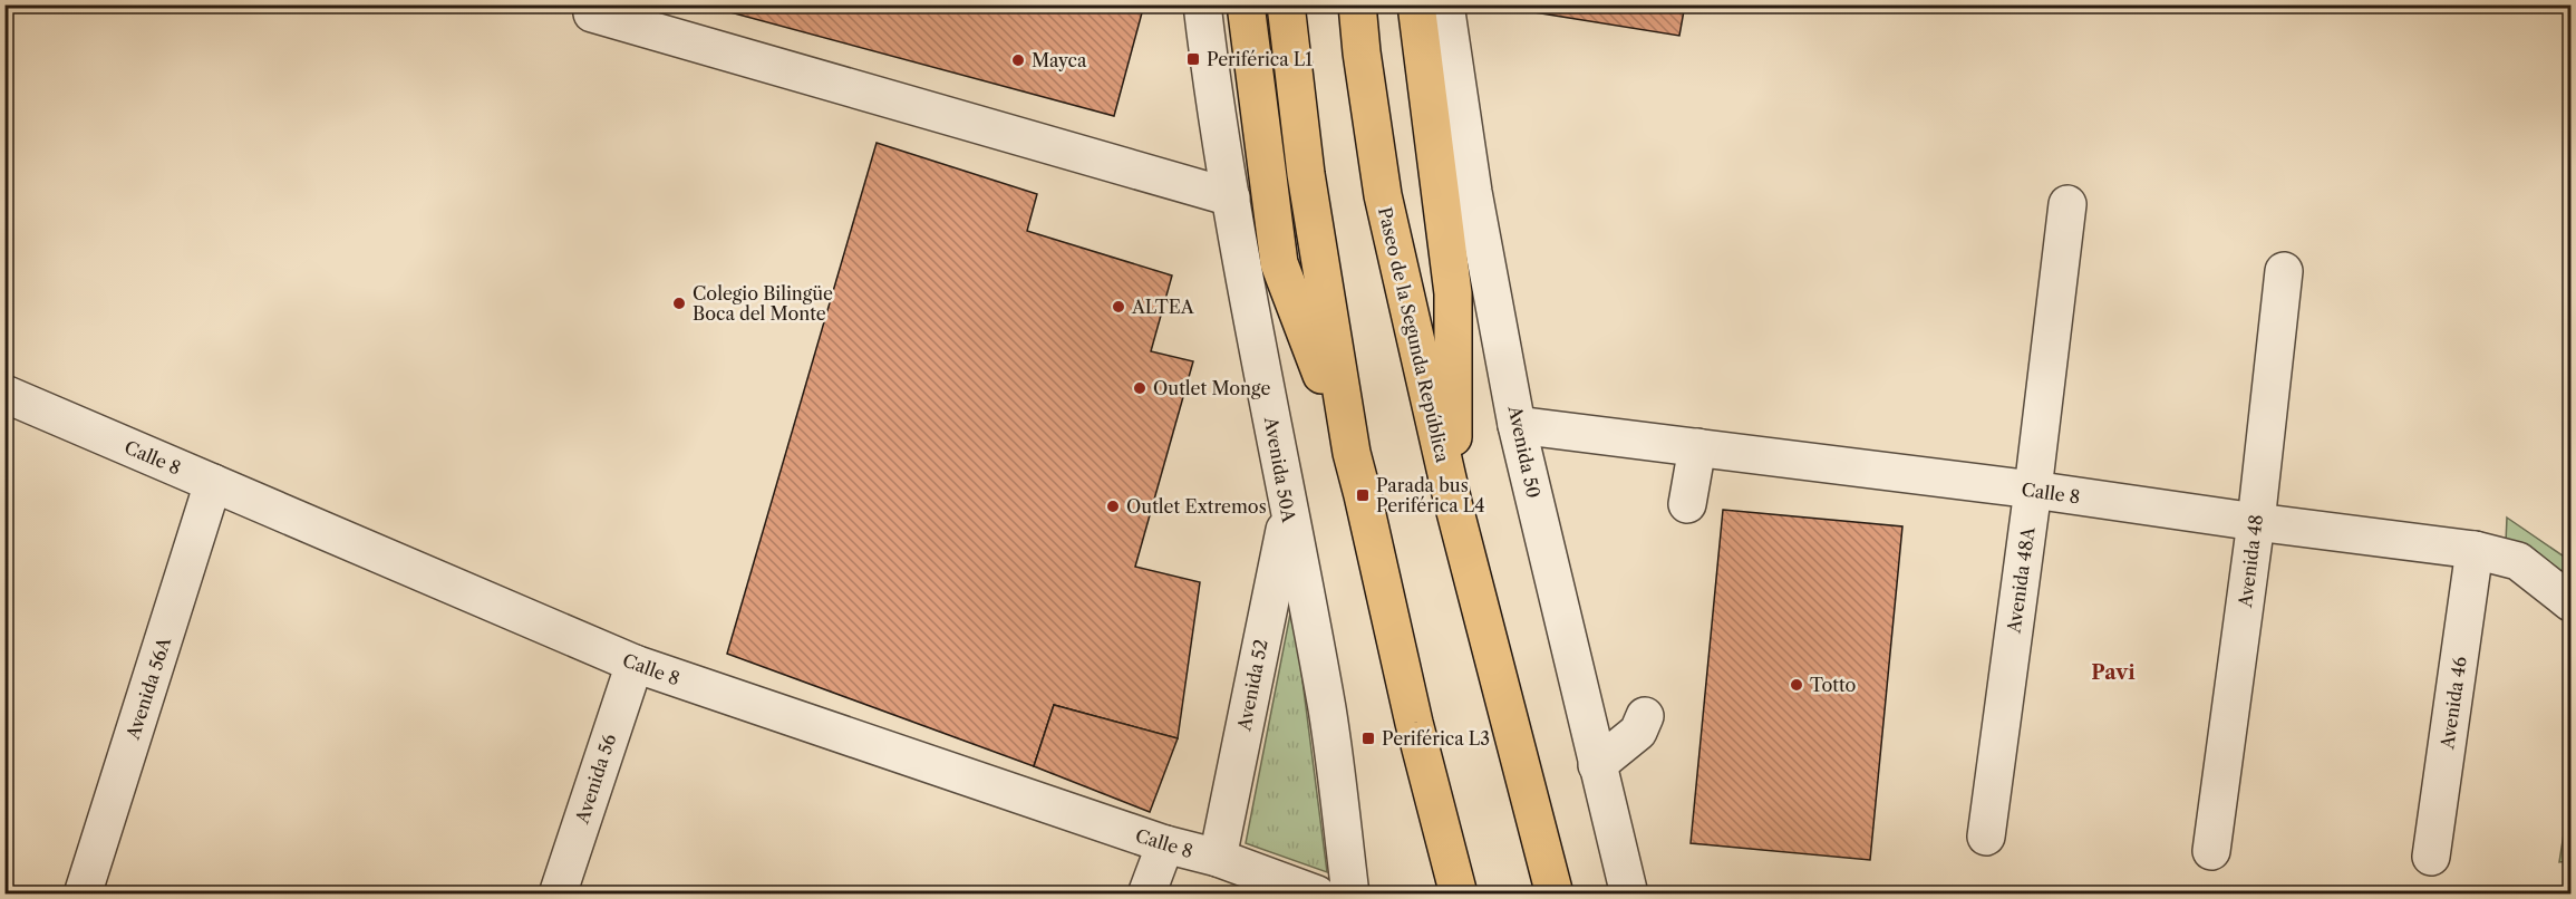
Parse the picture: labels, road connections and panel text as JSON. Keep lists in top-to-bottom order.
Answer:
{
  "streets": {
    "highway": ["Paseo de la Segunda República"],
    "street": [
      "Avenida 50",
      "Calle 8",
      "Avenida 50A",
      "Avenida 48",
      "Avenida 48A",
      "Avenida 52",
      "Avenida 56A",
      "Avenida 46",
      "Avenida 56"
    ]
  },
  "crossings": [
    ["Avenida 50", "Calle 8"],
    ["Calle 8", "Avenida 48"],
    ["Calle 8", "Avenida 48A"],
    ["Calle 8", "Avenida 52"],
    ["Calle 8", "Avenida 56A"],
    ["Calle 8", "Avenida 46"],
    ["Calle 8", "Avenida 56"],
    ["Avenida 50A", "Avenida 52"]
  ],
  "districts": ["Pavi"],
  "places": {
    "transit": ["Periférica L1", "Parada bus Periférica L4", "Periférica L3"],
    "other": [
      "Mayca",
      "Colegio Bilingüe Boca del Monte",
      "ALTEA",
      "Outlet Monge",
      "Outlet Extremos",
      "Totto"
    ]
  }
}
